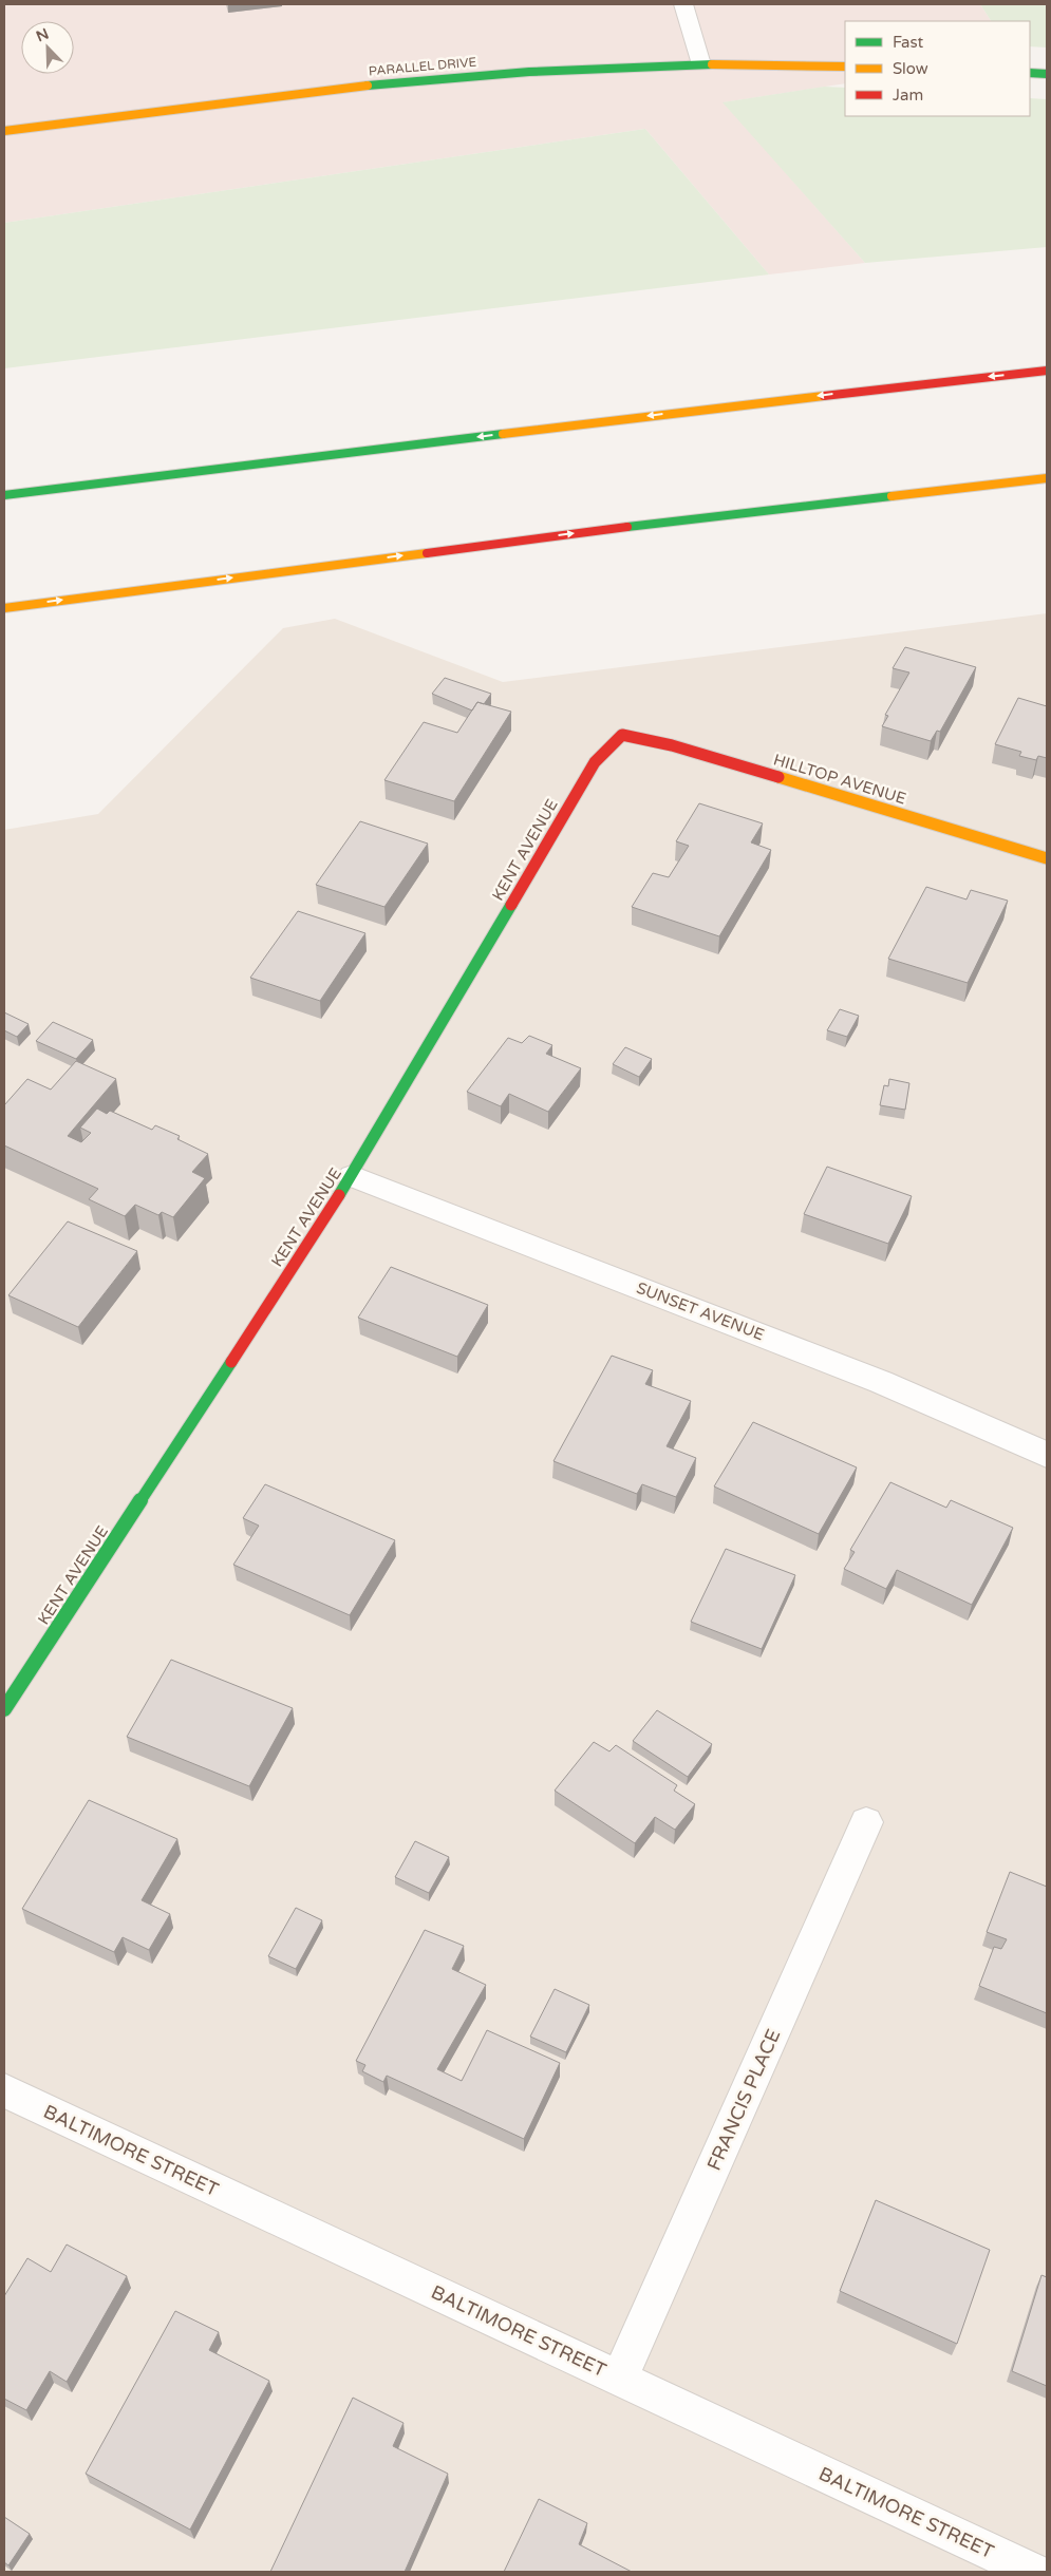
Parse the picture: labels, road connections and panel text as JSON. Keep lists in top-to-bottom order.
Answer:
{
  "streets": {
    "main road": ["PARALLEL DRIVE", "HILLTOP AVENUE", "KENT AVENUE"],
    "street": ["SUNSET AVENUE", "FRANCIS PLACE", "BALTIMORE STREET"]
  },
  "crossings": [
    ["HILLTOP AVENUE", "KENT AVENUE"],
    ["KENT AVENUE", "SUNSET AVENUE"],
    ["FRANCIS PLACE", "BALTIMORE STREET"]
  ],
  "legend": ["Fast", "Slow", "Jam"],
  "north": "top left"
}
